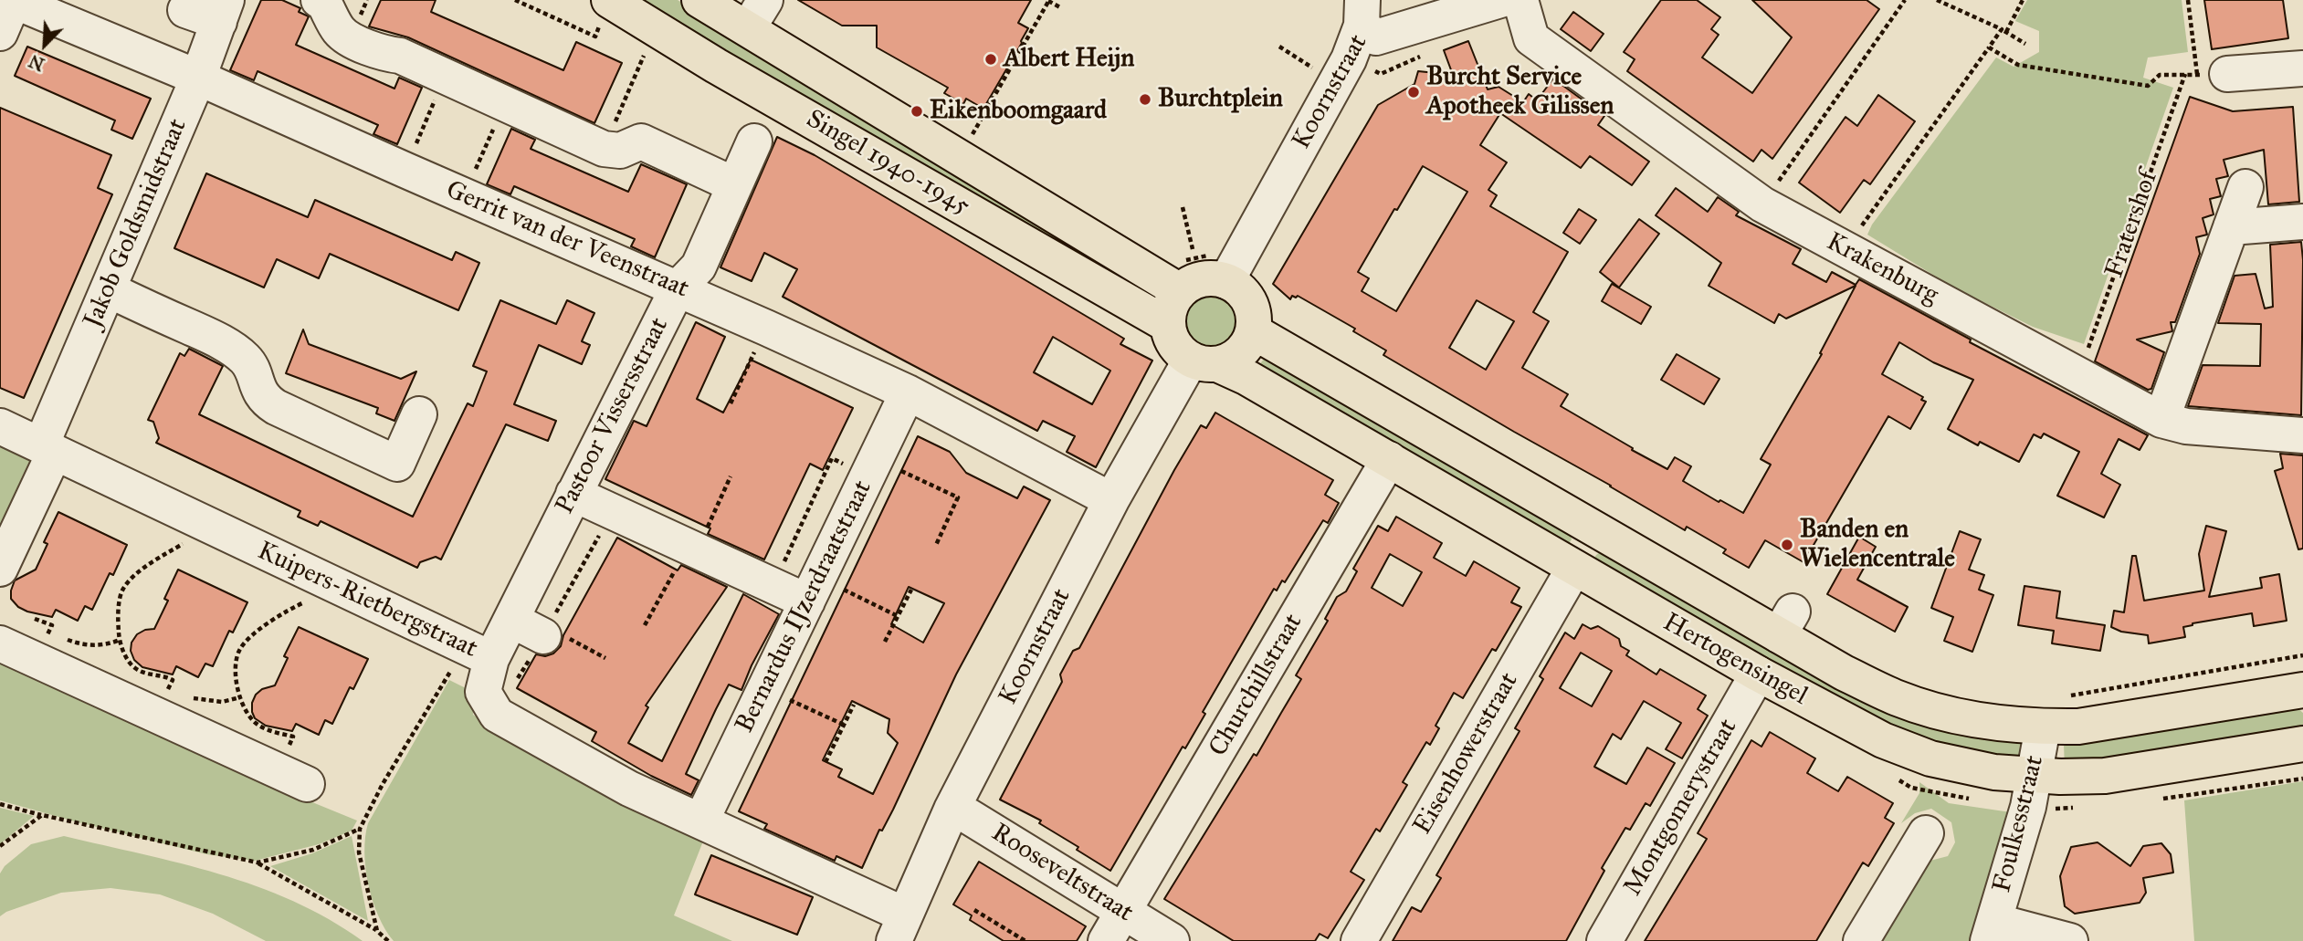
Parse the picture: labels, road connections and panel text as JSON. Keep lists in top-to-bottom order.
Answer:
{
  "streets": {
    "main road": ["Singel 1940-1945", "Hertogensingel"],
    "street": [
      "Koornstraat",
      "Jakob Goldsmidstraat",
      "Gerrit van der Veenstraat",
      "Krakenburg",
      "Pastoor Vissersstraat",
      "Kuipers-Rietbergstraat",
      "Bernardus IJzerdraatstraat",
      "Churchillstraat",
      "Eisenhowerstraat",
      "Montgomerystraat",
      "Foulkesstraat",
      "Rooseveltstraat"
    ],
    "path": ["Fratershof"]
  },
  "crossings": [
    ["Koornstraat", "Gerrit van der Veenstraat"],
    ["Koornstraat", "Kuipers-Rietbergstraat"],
    ["Koornstraat", "Hertogensingel"],
    ["Koornstraat", "Rooseveltstraat"],
    ["Jakob Goldsmidstraat", "Gerrit van der Veenstraat"],
    ["Jakob Goldsmidstraat", "Kuipers-Rietbergstraat"],
    ["Fratershof", "Krakenburg"],
    ["Gerrit van der Veenstraat", "Pastoor Vissersstraat"],
    ["Gerrit van der Veenstraat", "Bernardus IJzerdraatstraat"],
    ["Pastoor Vissersstraat", "Kuipers-Rietbergstraat"],
    ["Kuipers-Rietbergstraat", "Bernardus IJzerdraatstraat"],
    ["Hertogensingel", "Churchillstraat"],
    ["Hertogensingel", "Eisenhowerstraat"],
    ["Hertogensingel", "Montgomerystraat"],
    ["Hertogensingel", "Foulkesstraat"],
    ["Churchillstraat", "Rooseveltstraat"]
  ],
  "places": [
    "Albert Heijn",
    "Burcht Service Apotheek Gilissen",
    "Burchtplein",
    "Eikenboomgaard",
    "Banden en Wielencentrale"
  ],
  "north": "bottom left"
}
